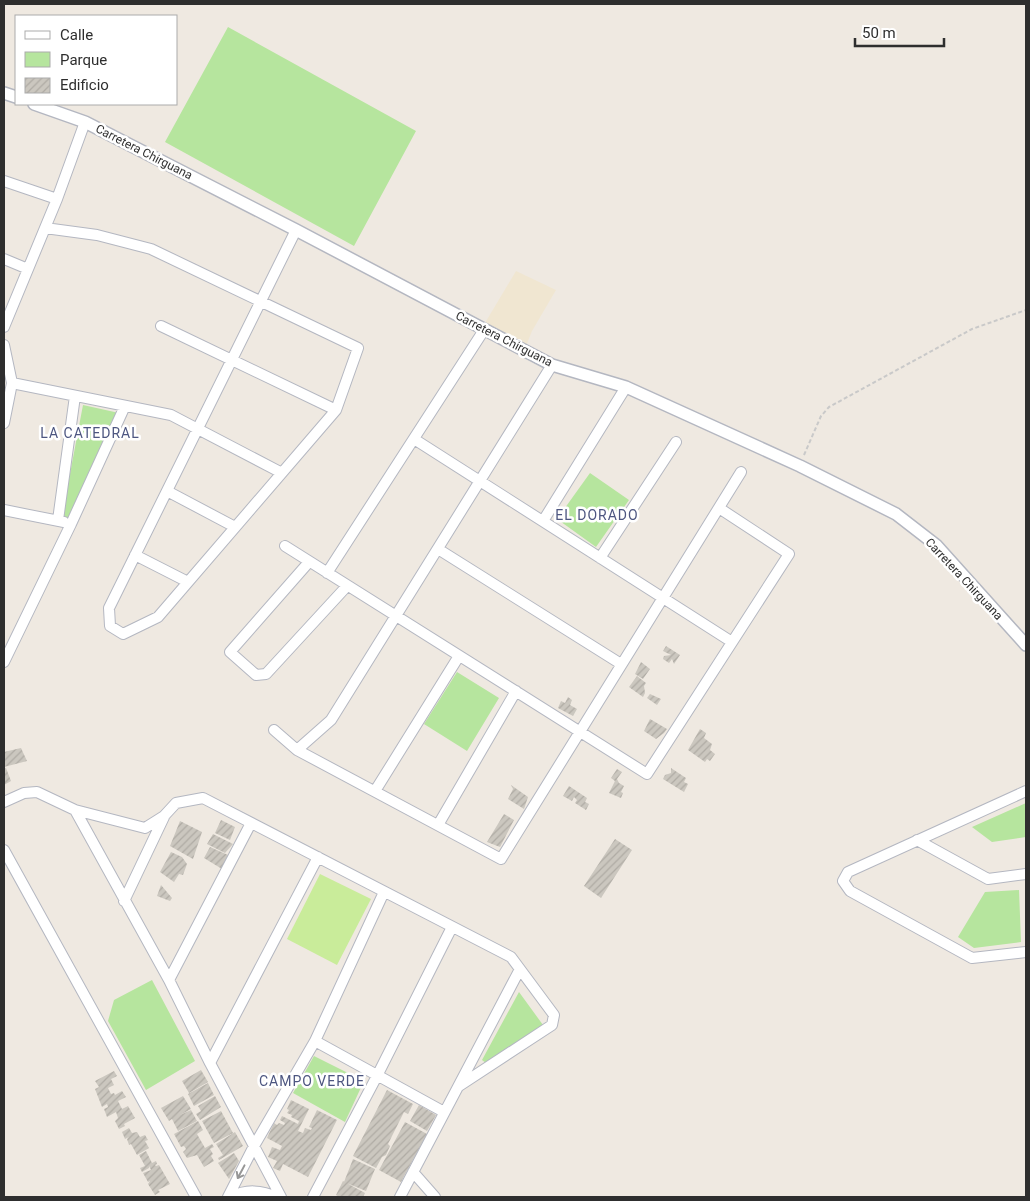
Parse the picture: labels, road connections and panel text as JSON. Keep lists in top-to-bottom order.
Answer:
{
  "streets": {
    "street": ["Carretera Chirguana"]
  },
  "districts": ["LA CATEDRAL", "EL DORADO", "CAMPO VERDE"],
  "legend": ["Calle", "Parque", "Edificio"],
  "scale_bar": "50 m"
}
